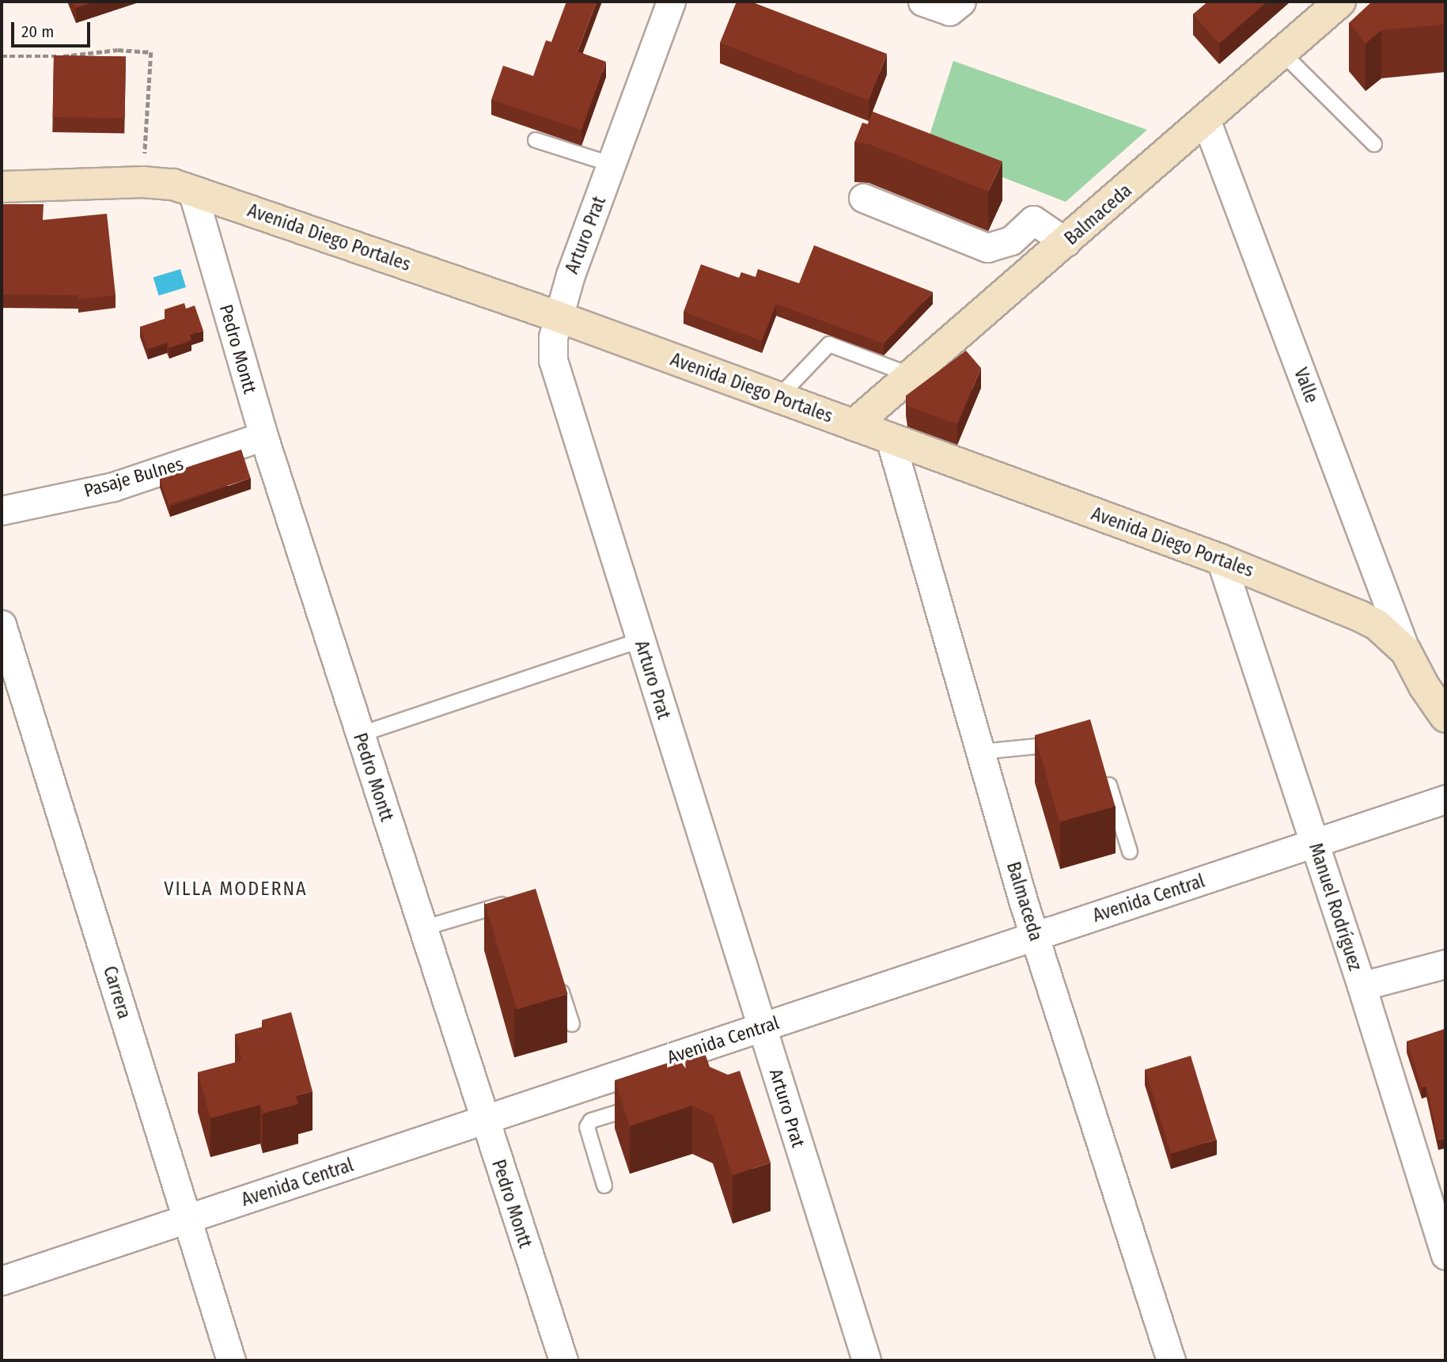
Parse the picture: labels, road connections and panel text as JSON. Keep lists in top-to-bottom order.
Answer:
{
  "streets": {
    "street": [
      "Balmaceda",
      "Arturo Prat",
      "Avenida Diego Portales",
      "Pedro Montt",
      "Valle",
      "Pasaje Bulnes",
      "Avenida Central",
      "Manuel Rodríguez",
      "Carrera"
    ]
  },
  "crossings": [
    ["Balmaceda", "Avenida Diego Portales"],
    ["Balmaceda", "Valle"],
    ["Balmaceda", "Avenida Central"],
    ["Arturo Prat", "Avenida Diego Portales"],
    ["Arturo Prat", "Avenida Central"],
    ["Avenida Diego Portales", "Pedro Montt"],
    ["Avenida Diego Portales", "Valle"],
    ["Avenida Diego Portales", "Manuel Rodríguez"],
    ["Pedro Montt", "Pasaje Bulnes"],
    ["Pedro Montt", "Avenida Central"],
    ["Avenida Central", "Manuel Rodríguez"],
    ["Avenida Central", "Carrera"]
  ],
  "districts": ["VILLA MODERNA"],
  "scale_bar": "20 m"
}
